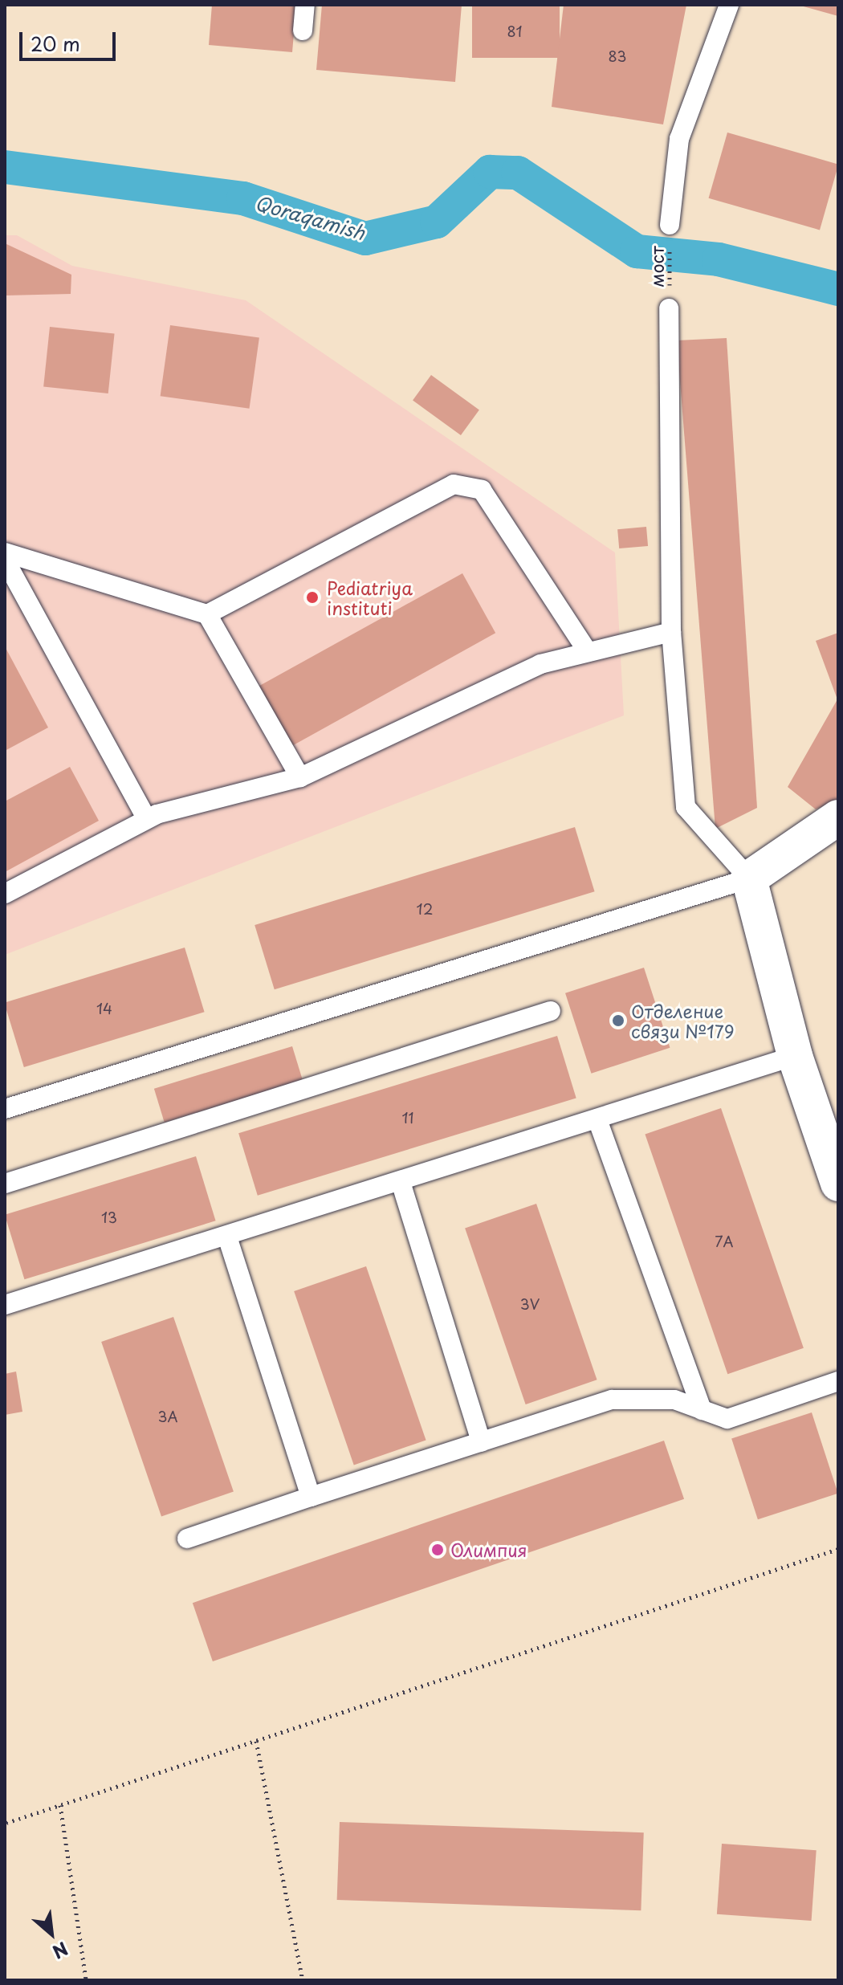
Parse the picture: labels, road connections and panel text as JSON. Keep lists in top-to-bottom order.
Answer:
{
  "streets": {
    "path": ["мост"]
  },
  "water": ["Qoraqamish"],
  "places": ["Pediatriya instituti", "Отделение связи №179", "Олимпия"],
  "house_numbers": [
    "81",
    "83",
    "12",
    "14",
    "11",
    "13",
    "7A",
    "3V",
    "3A"
  ],
  "scale_bar": "20 m",
  "north": "bottom right"
}
